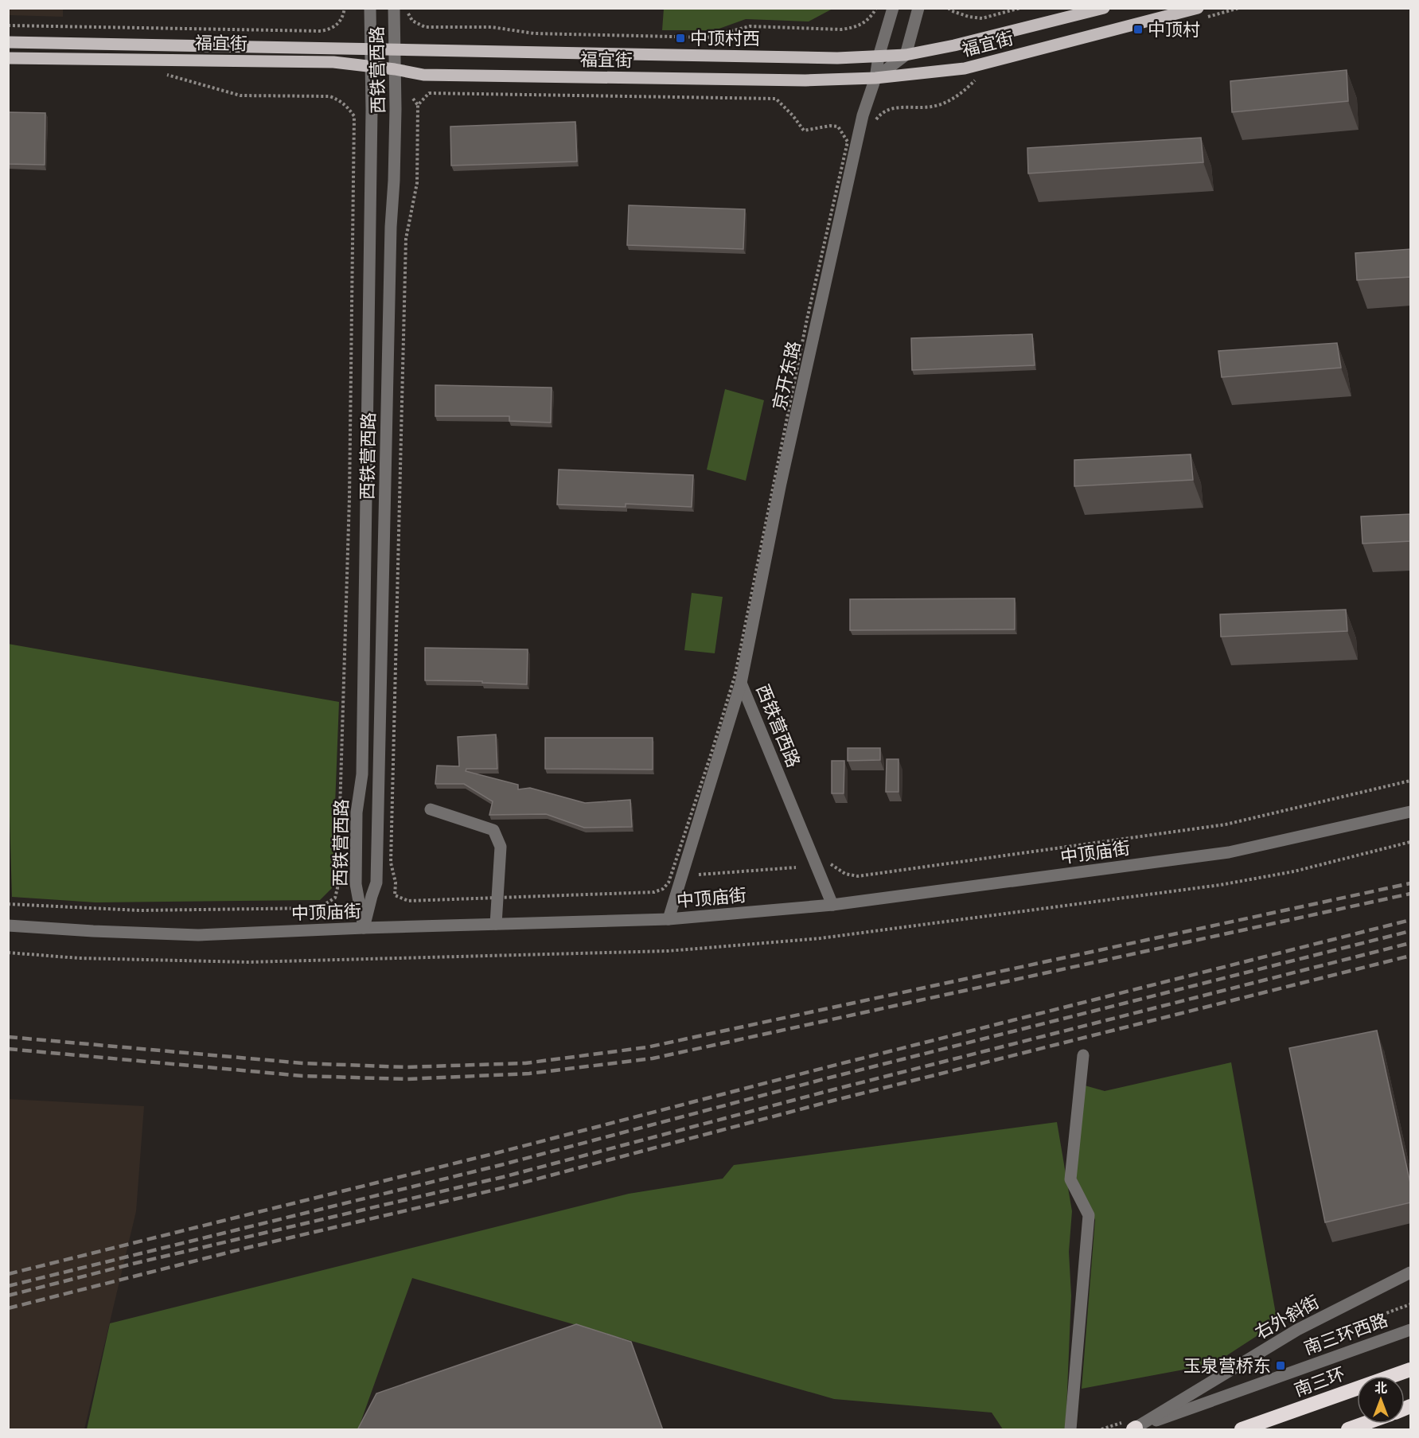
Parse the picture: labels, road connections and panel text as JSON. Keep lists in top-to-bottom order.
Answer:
{
  "streets": {
    "highway": ["南三环"],
    "main road": ["福宜街"],
    "street": [
      "西铁营西路",
      "京开东路",
      "中顶庙街",
      "右外斜街",
      "南三环西路"
    ]
  },
  "crossings": [
    ["福宜街", "西铁营西路"],
    ["福宜街", "京开东路"],
    ["西铁营西路", "京开东路"],
    ["西铁营西路", "中顶庙街"],
    ["右外斜街", "南三环西路"]
  ],
  "places": {
    "transit": ["中顶村", "中顶村西", "玉泉营桥东"]
  },
  "north": "top"
}
